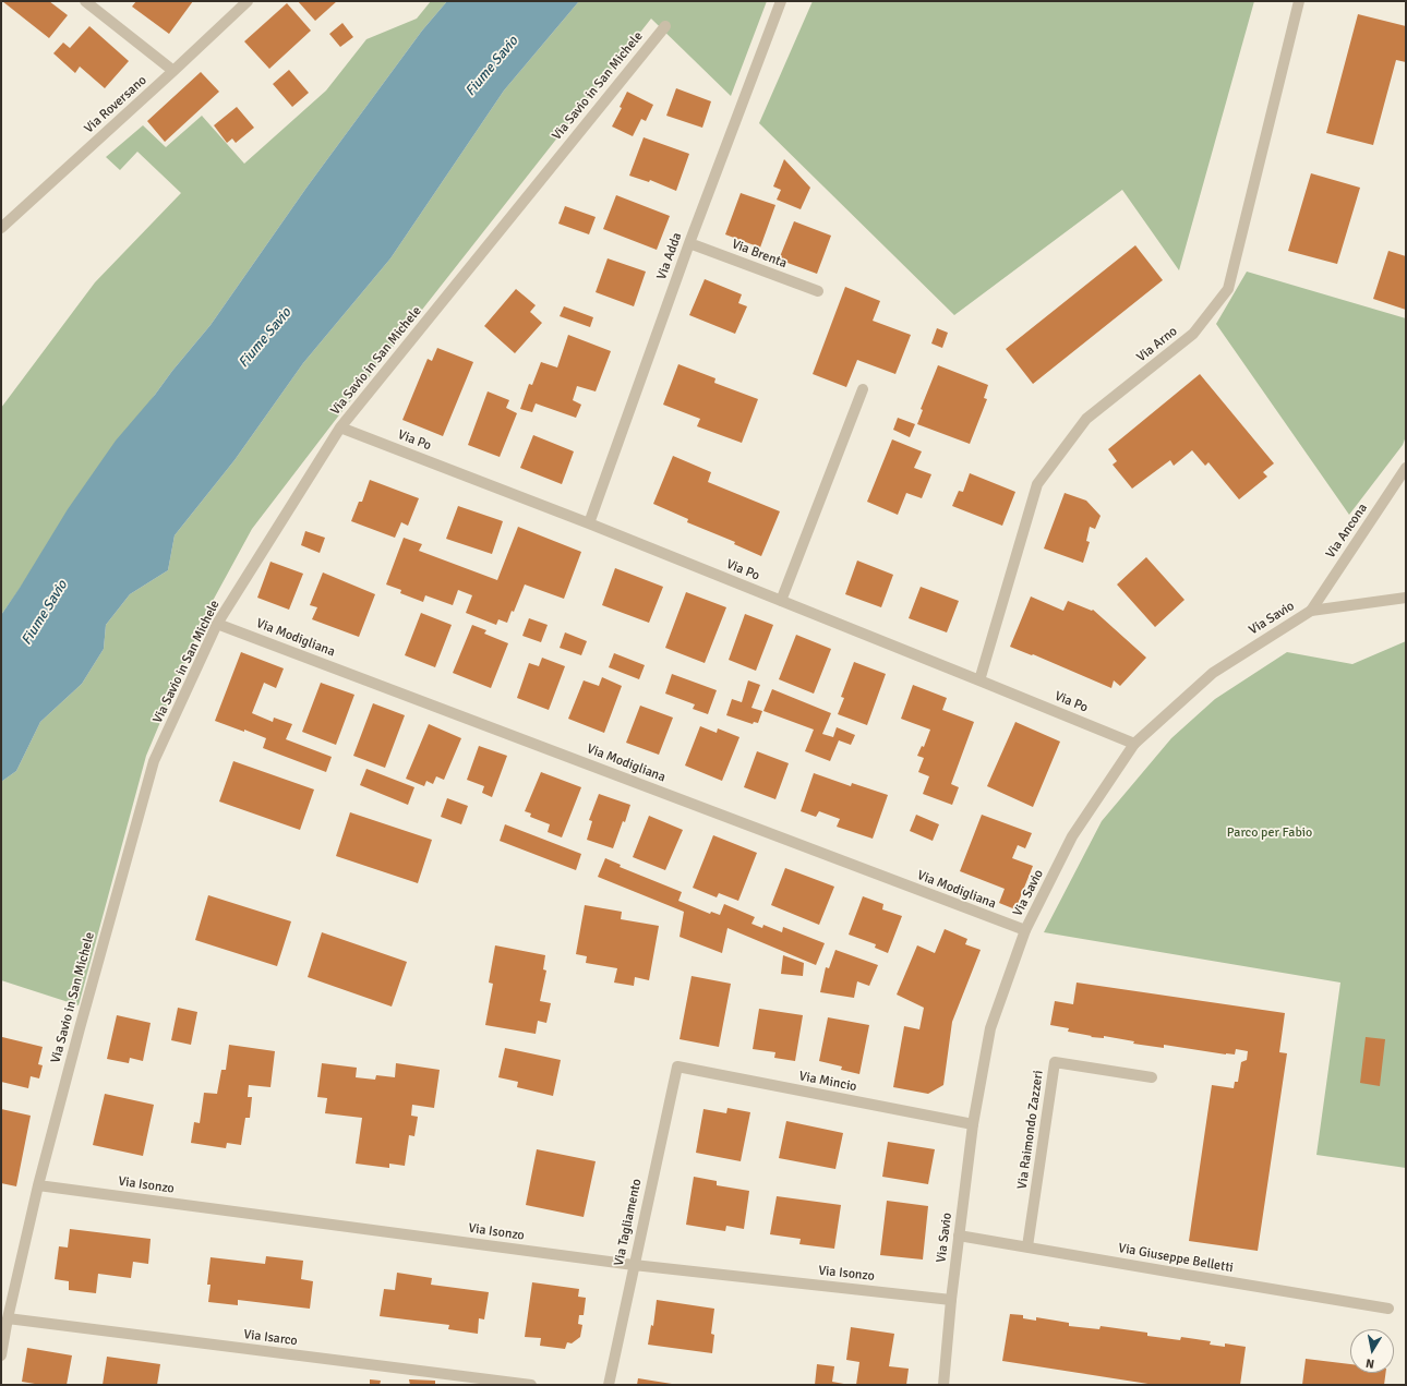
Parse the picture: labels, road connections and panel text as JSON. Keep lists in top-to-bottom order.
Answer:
{
  "streets": {
    "street": [
      "Via Savio in San Michele",
      "Via Roversano",
      "Via Brenta",
      "Via Adda",
      "Via Arno",
      "Via Po",
      "Via Ancona",
      "Via Savio",
      "Via Modigliana",
      "Via Mincio",
      "Via Raimondo Zazzeri",
      "Via Isonzo",
      "Via Tagliamento",
      "Via Giuseppe Belletti",
      "Via Isarco"
    ]
  },
  "crossings": [
    ["Via Savio in San Michele", "Via Po"],
    ["Via Savio in San Michele", "Via Modigliana"],
    ["Via Savio in San Michele", "Via Isonzo"],
    ["Via Savio in San Michele", "Via Isarco"],
    ["Via Brenta", "Via Adda"],
    ["Via Adda", "Via Po"],
    ["Via Arno", "Via Po"],
    ["Via Po", "Via Savio"],
    ["Via Ancona", "Via Savio"],
    ["Via Savio", "Via Modigliana"],
    ["Via Savio", "Via Mincio"],
    ["Via Savio", "Via Isonzo"],
    ["Via Savio", "Via Giuseppe Belletti"],
    ["Via Mincio", "Via Tagliamento"],
    ["Via Raimondo Zazzeri", "Via Giuseppe Belletti"],
    ["Via Isonzo", "Via Tagliamento"]
  ],
  "water": ["Fiume Savio"],
  "parks": ["Parco per Fabio"],
  "north": "bottom"
}
